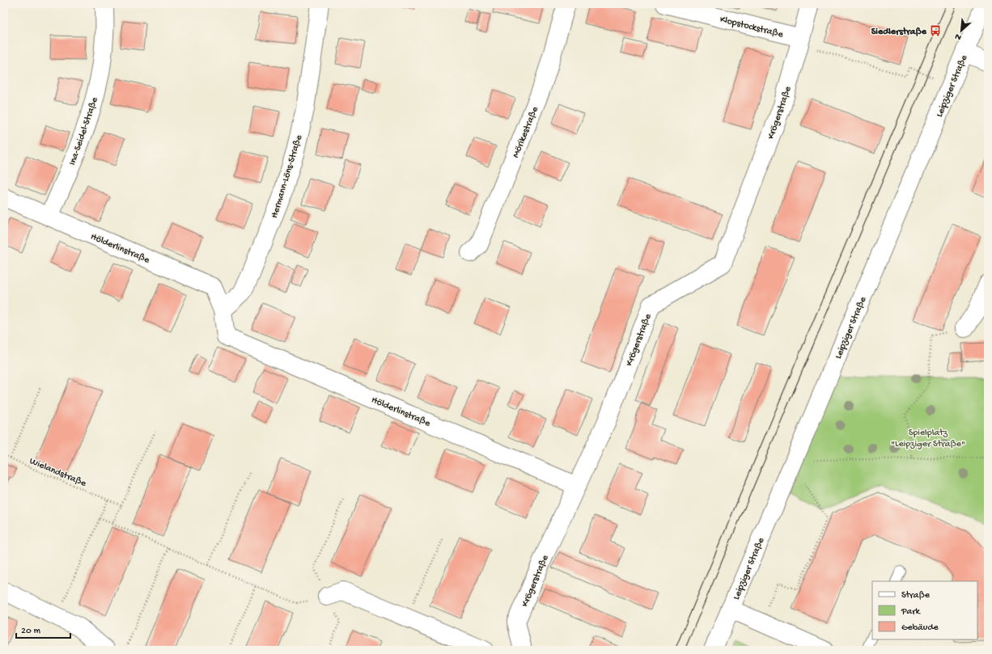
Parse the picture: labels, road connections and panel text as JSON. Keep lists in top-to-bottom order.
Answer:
{
  "streets": {
    "street": [
      "Klopstockstraße",
      "Leipziger Straße",
      "Krögerstraße",
      "Ina-Seidel-Straße",
      "Mörikestraße",
      "Hermann-Löns-Straße",
      "Hölderlinstraße"
    ],
    "path": ["Wielandstraße"]
  },
  "crossings": [
    ["Klopstockstraße", "Krögerstraße"],
    ["Krögerstraße", "Hölderlinstraße"],
    ["Ina-Seidel-Straße", "Hölderlinstraße"],
    ["Hermann-Löns-Straße", "Hölderlinstraße"]
  ],
  "parks": ["Spielplatz \"Leipziger Straße\""],
  "places": {
    "bus stop": ["Siedlerstraße"]
  },
  "legend": ["Straße", "Park", "Gebäude"],
  "scale_bar": "20 m",
  "north": "bottom left"
}
